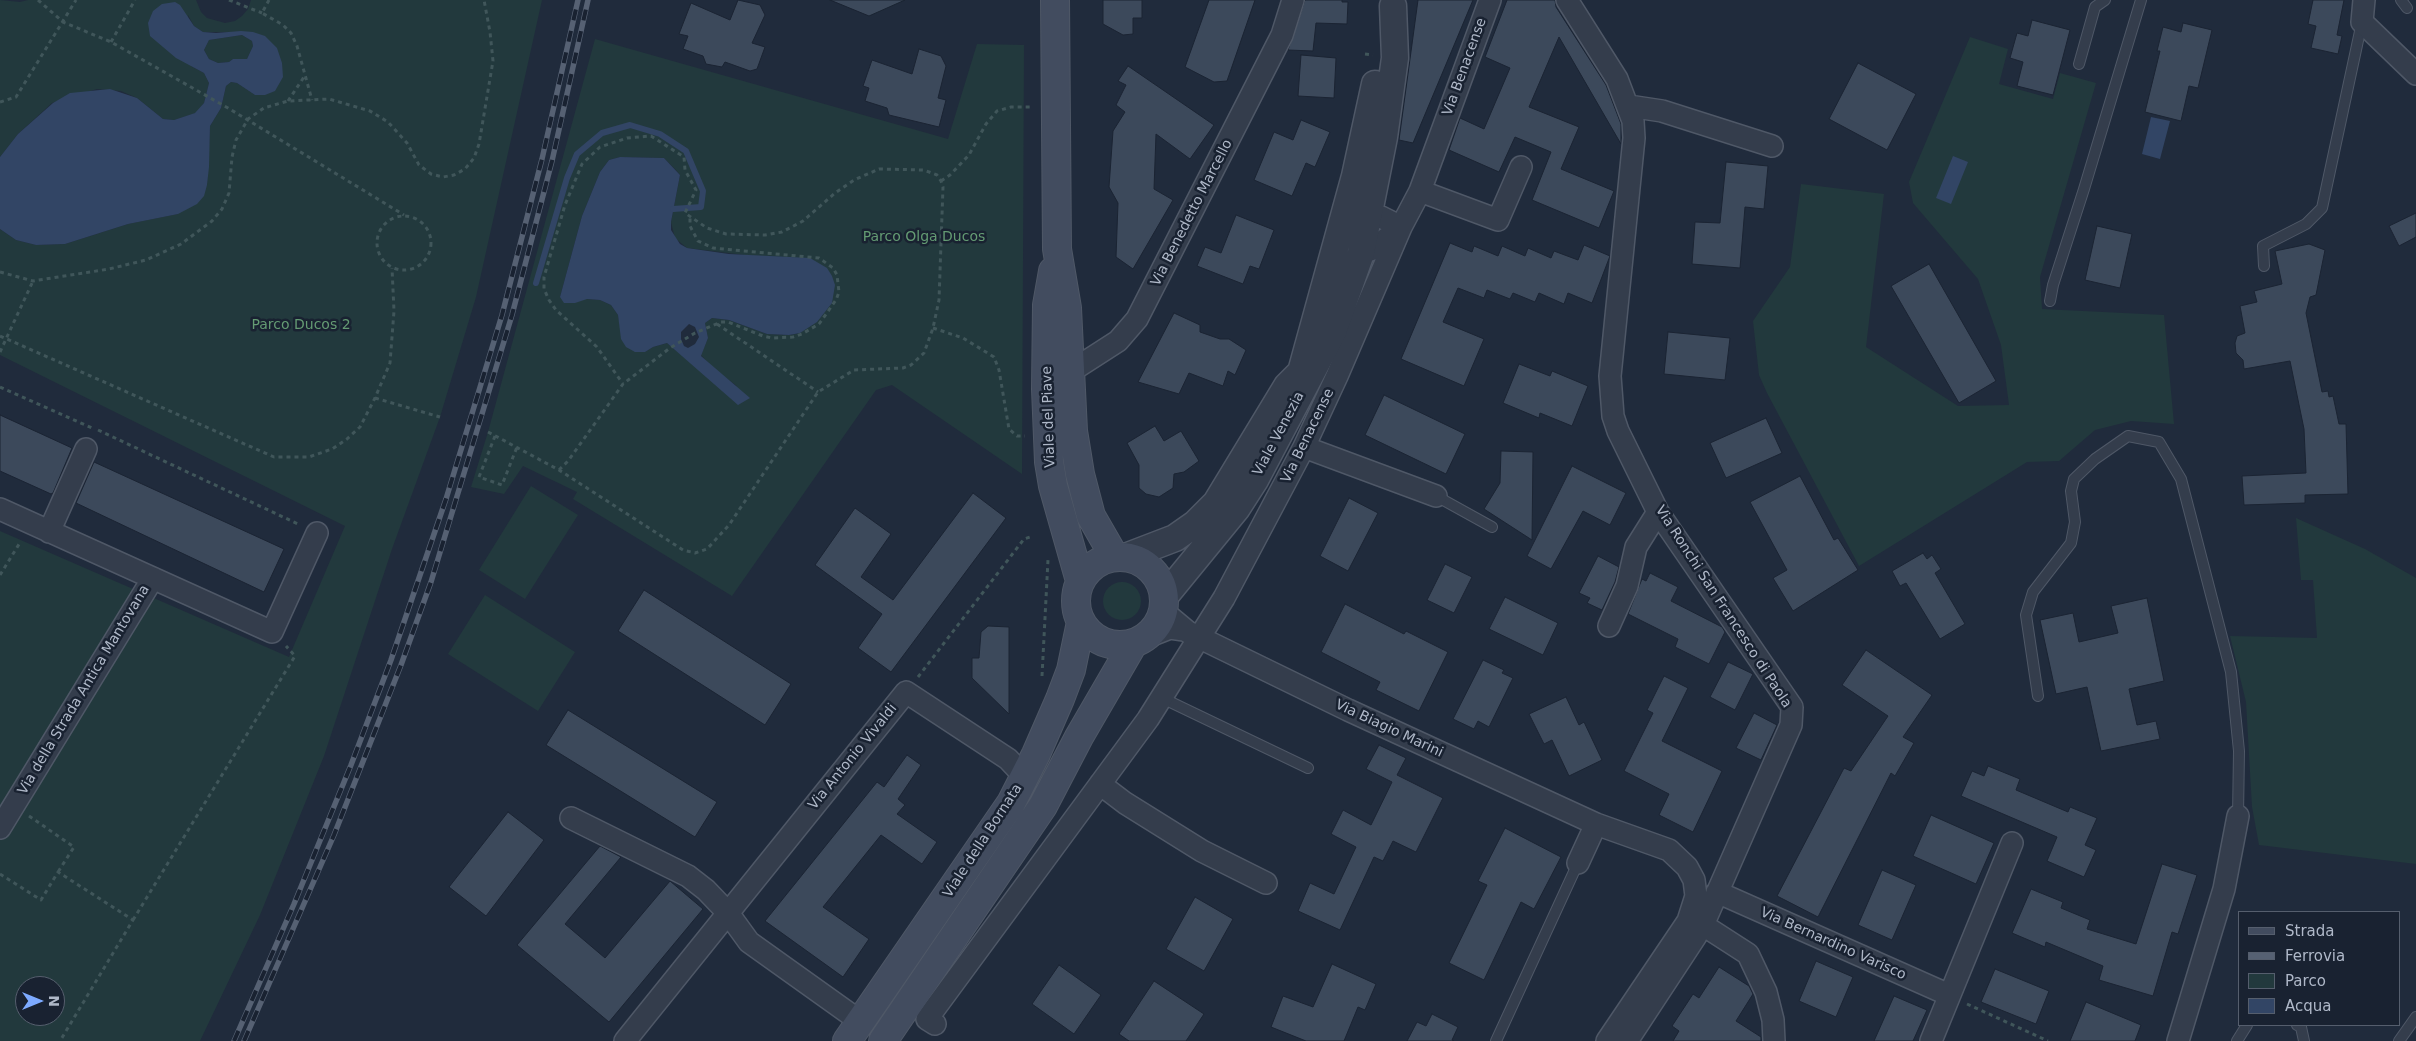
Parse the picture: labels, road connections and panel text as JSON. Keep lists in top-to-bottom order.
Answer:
{
  "streets": {
    "main road": ["Viale del Piave", "Viale della Bornata"],
    "street": [
      "Via Benacense",
      "Via Benedetto Marcello",
      "Viale Venezia",
      "Via Ronchi San Francesco di Paola",
      "Via della Strada Antica Mantovana",
      "Via Biagio Marini",
      "Via Antonio Vivaldi",
      "Via Bernardino Varisco"
    ]
  },
  "crossings": [
    ["Via Benacense", "Viale Venezia"],
    ["Via Benacense", "Via Biagio Marini"],
    ["Via Benedetto Marcello", "Viale del Piave"],
    ["Viale del Piave", "Viale Venezia"],
    ["Viale del Piave", "Viale della Bornata"],
    ["Viale Venezia", "Viale della Bornata"],
    ["Via Ronchi San Francesco di Paola", "Via Bernardino Varisco"],
    ["Via Antonio Vivaldi", "Viale della Bornata"]
  ],
  "parks": ["Parco Olga Ducos", "Parco Ducos 2"],
  "legend": [
    "Strada",
    "Ferrovia",
    "Parco",
    "Acqua"
  ],
  "north": "right"
}
